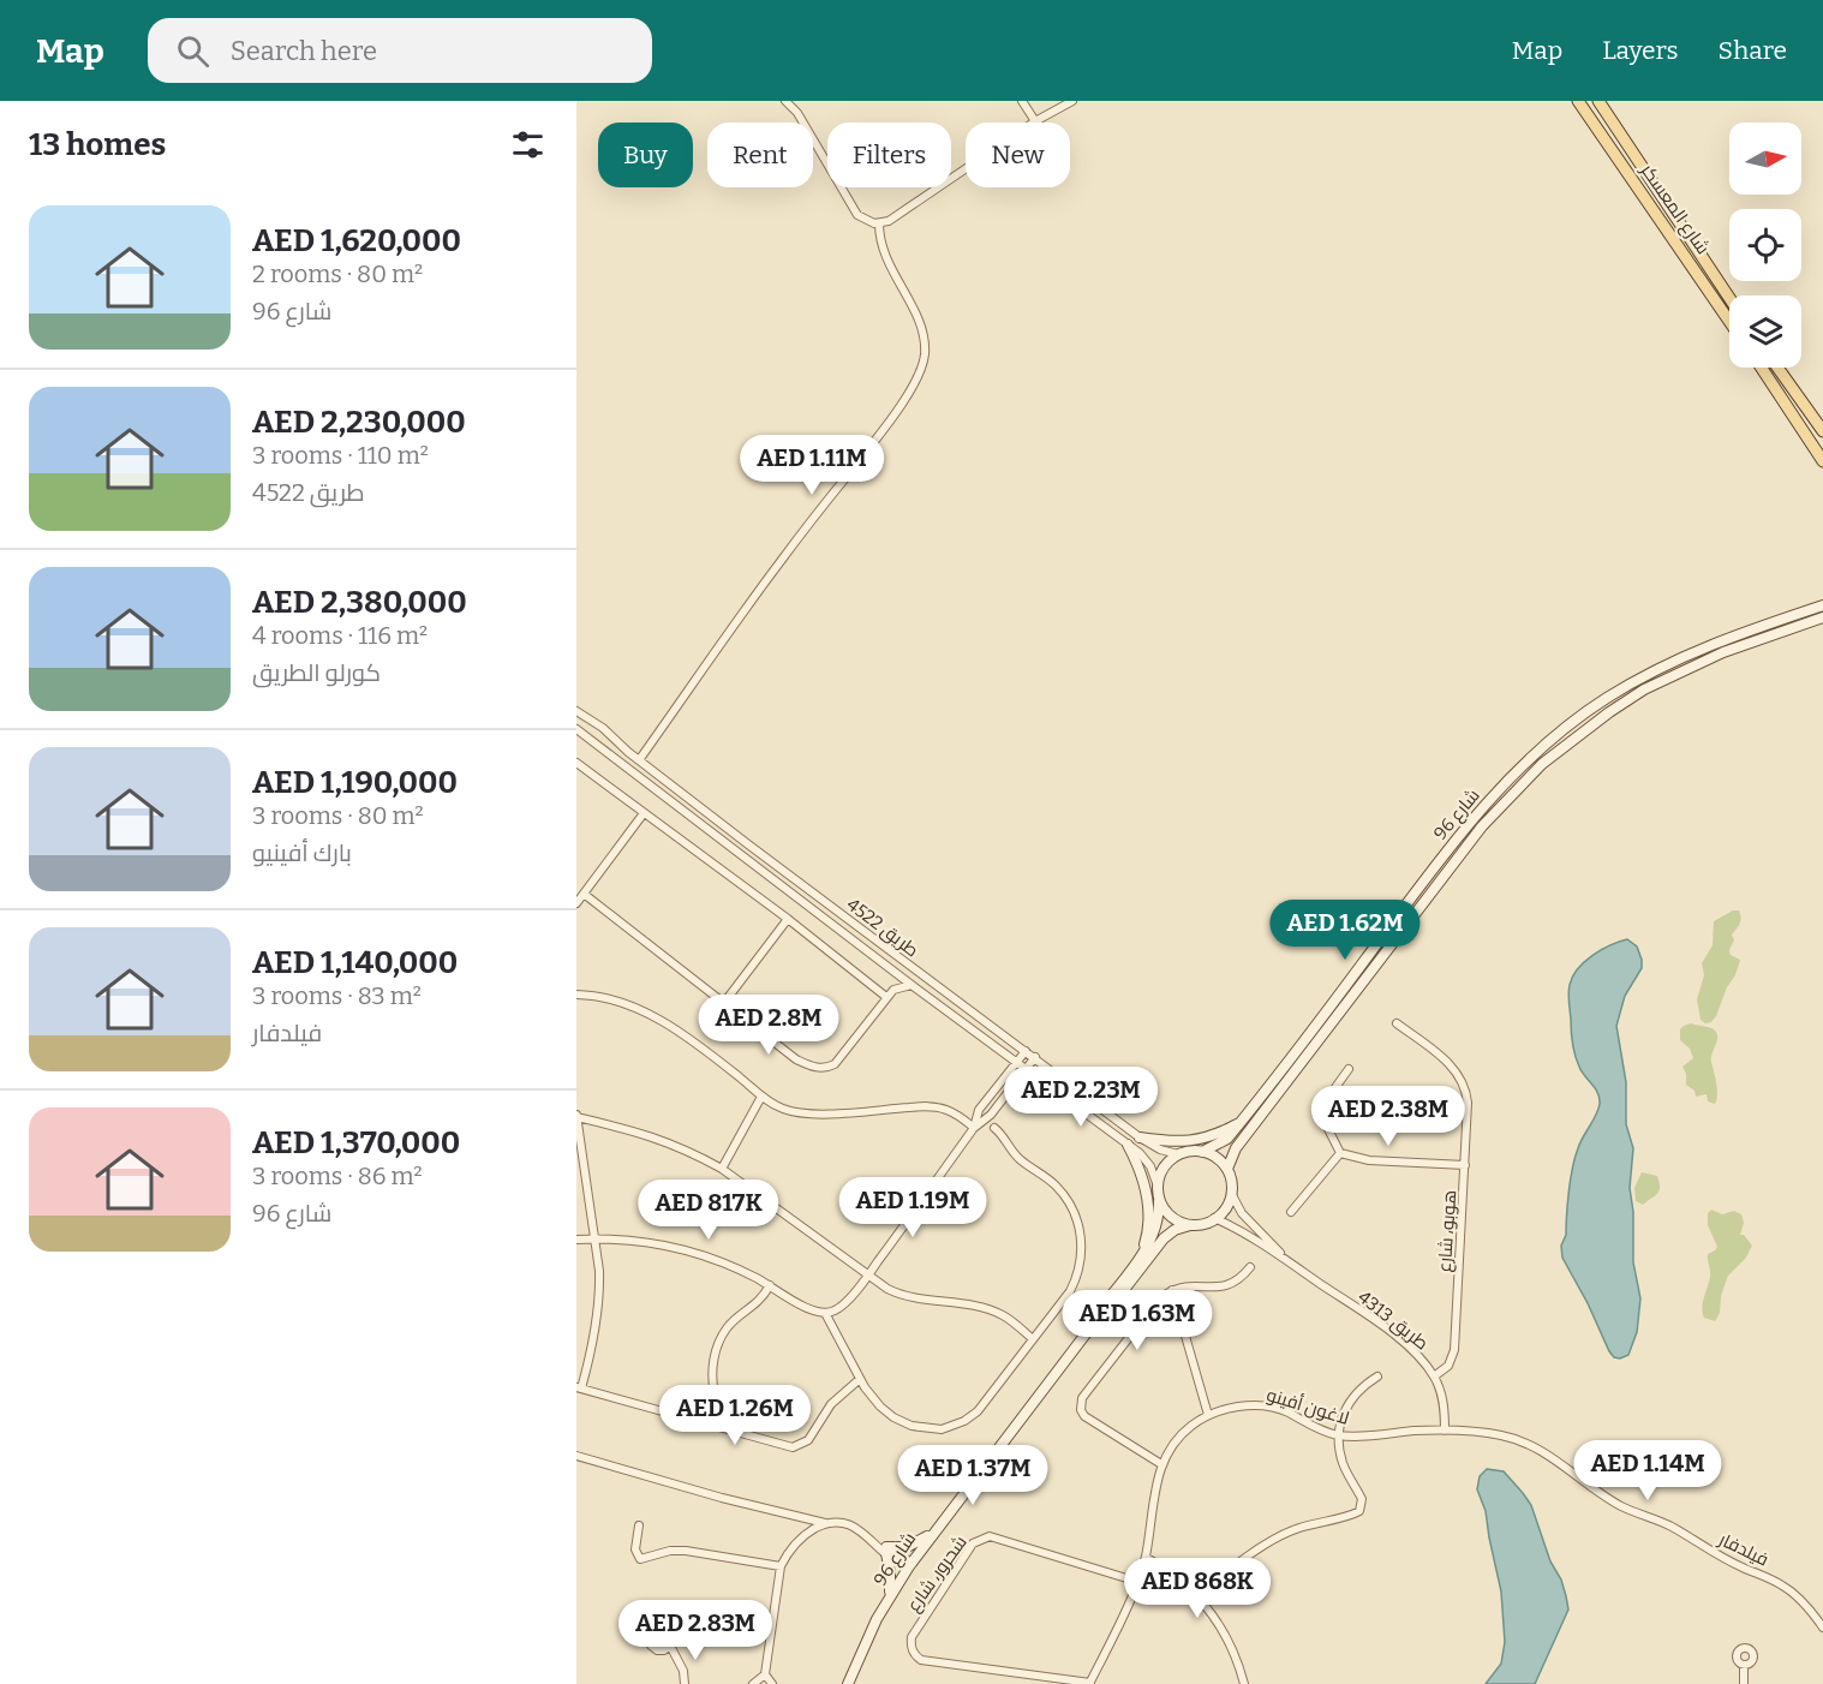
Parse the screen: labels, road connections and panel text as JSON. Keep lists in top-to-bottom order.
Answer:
{
  "streets": {
    "main road": ["شارع المعسكر"],
    "street": [
      "شارع 96",
      "طريق 4522",
      "هوبو، شارع",
      "طريق 4313",
      "لاغون أفينو",
      "فيلدفار",
      "شحرور، شارع"
    ]
  },
  "crossings": [
    ["شارع 96", "طريق 4522"],
    ["شارع 96", "طريق 4313"],
    ["طريق 4522", "طريق 4313"],
    ["هوبو، شارع", "طريق 4313"],
    ["طريق 4313", "لاغون أفينو"],
    ["طريق 4313", "فيلدفار"],
    ["لاغون أفينو", "فيلدفار"],
    ["لاغون أفينو", "شحرور، شارع"]
  ],
  "north": "right",
  "page": {
    "header": "Map",
    "search": "Search here",
    "nav": ["Map", "Layers", "Share"],
    "heading": "13 homes",
    "chip": [
      "Buy",
      "Rent",
      "Filters",
      "New"
    ],
    "list": [
      {
        "name": "AED 1,620,000",
        "note": "2 rooms · 80 m² · شارع 96"
      },
      {
        "name": "AED 2,230,000",
        "note": "3 rooms · 110 m² · طريق 4522"
      },
      {
        "name": "AED 2,380,000",
        "note": "4 rooms · 116 m² · كورلو الطريق"
      },
      {
        "name": "AED 1,190,000",
        "note": "3 rooms · 80 m² · بارك أفينيو"
      },
      {
        "name": "AED 1,140,000",
        "note": "3 rooms · 83 m² · فيلدفار"
      },
      {
        "name": "AED 1,370,000",
        "note": "3 rooms · 86 m² · شارع 96"
      }
    ],
    "price": [
      "AED 1.11M",
      "AED 1.62M",
      "AED 2.8M",
      "AED 2.23M",
      "AED 2.38M",
      "AED 1.19M",
      "AED 817K",
      "AED 1.63M",
      "AED 1.26M",
      "AED 1.14M",
      "AED 1.37M",
      "AED 868K",
      "AED 2.83M"
    ]
  }
}
